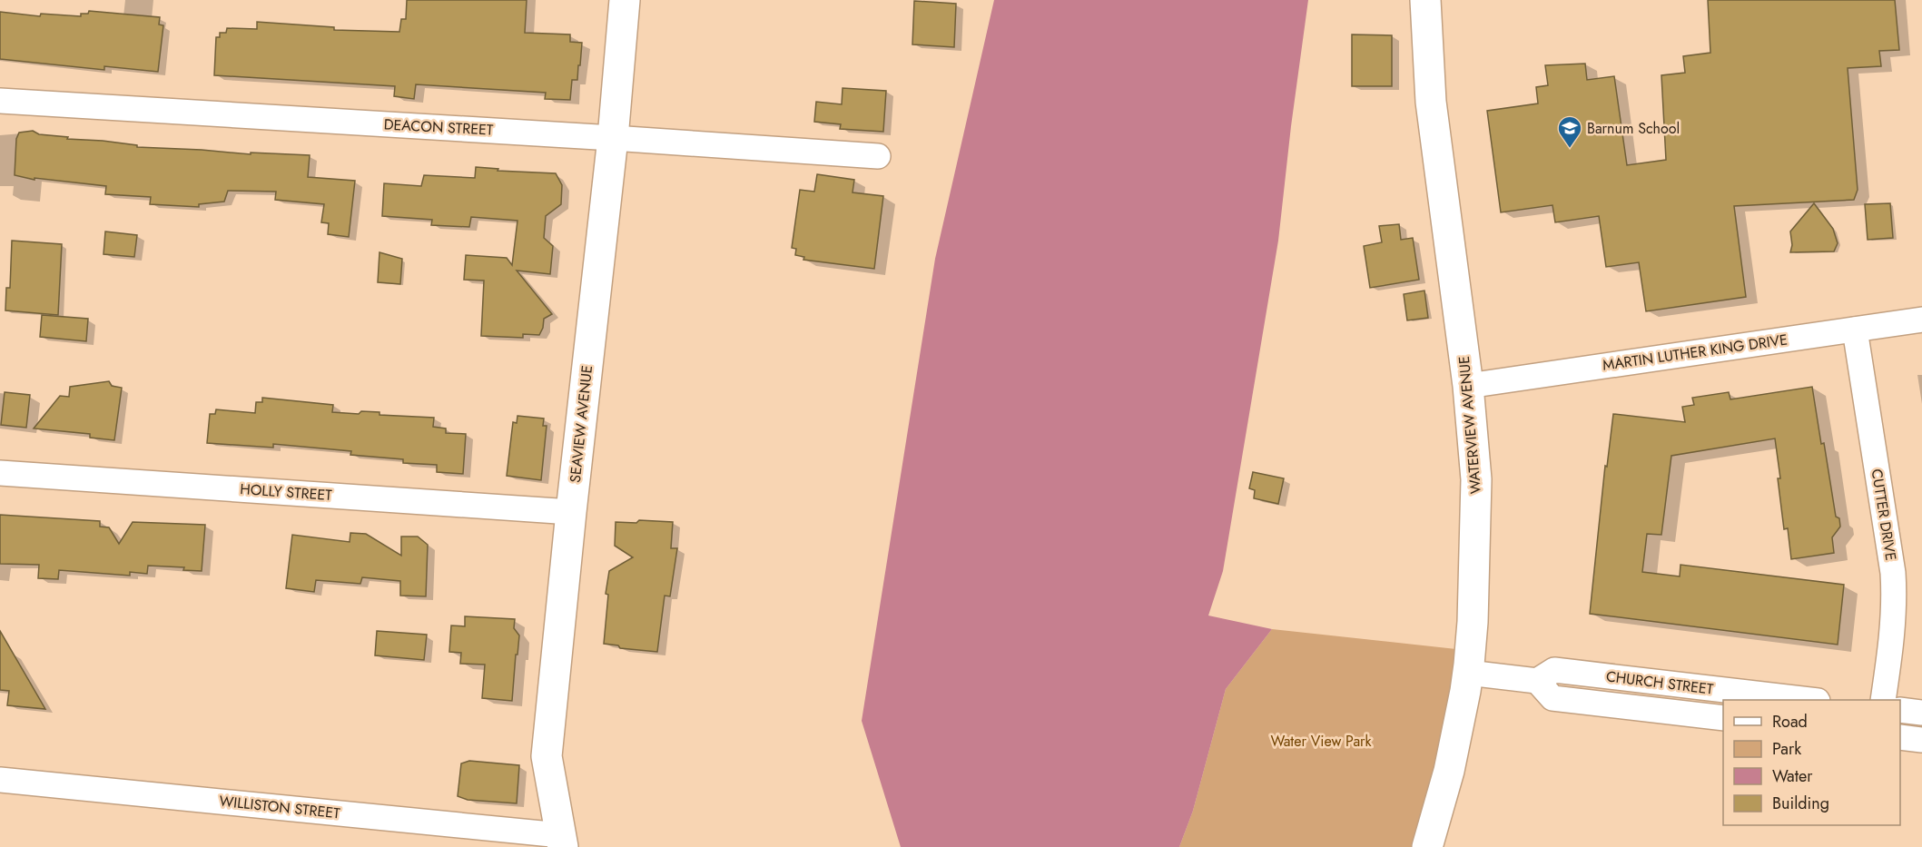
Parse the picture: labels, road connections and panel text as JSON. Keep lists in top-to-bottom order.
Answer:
{
  "streets": {
    "street": [
      "DEACON STREET",
      "MARTIN LUTHER KING DRIVE",
      "SEAVIEW AVENUE",
      "WATERVIEW AVENUE",
      "HOLLY STREET",
      "CUTTER DRIVE",
      "CHURCH STREET",
      "WILLISTON STREET"
    ]
  },
  "crossings": [
    ["DEACON STREET", "SEAVIEW AVENUE"],
    ["MARTIN LUTHER KING DRIVE", "WATERVIEW AVENUE"],
    ["MARTIN LUTHER KING DRIVE", "CUTTER DRIVE"],
    ["SEAVIEW AVENUE", "HOLLY STREET"],
    ["SEAVIEW AVENUE", "WILLISTON STREET"],
    ["WATERVIEW AVENUE", "CHURCH STREET"]
  ],
  "parks": ["Water View Park"],
  "places": {
    "school or university": ["Barnum School"]
  },
  "legend": [
    "Road",
    "Park",
    "Water",
    "Building"
  ]
}
